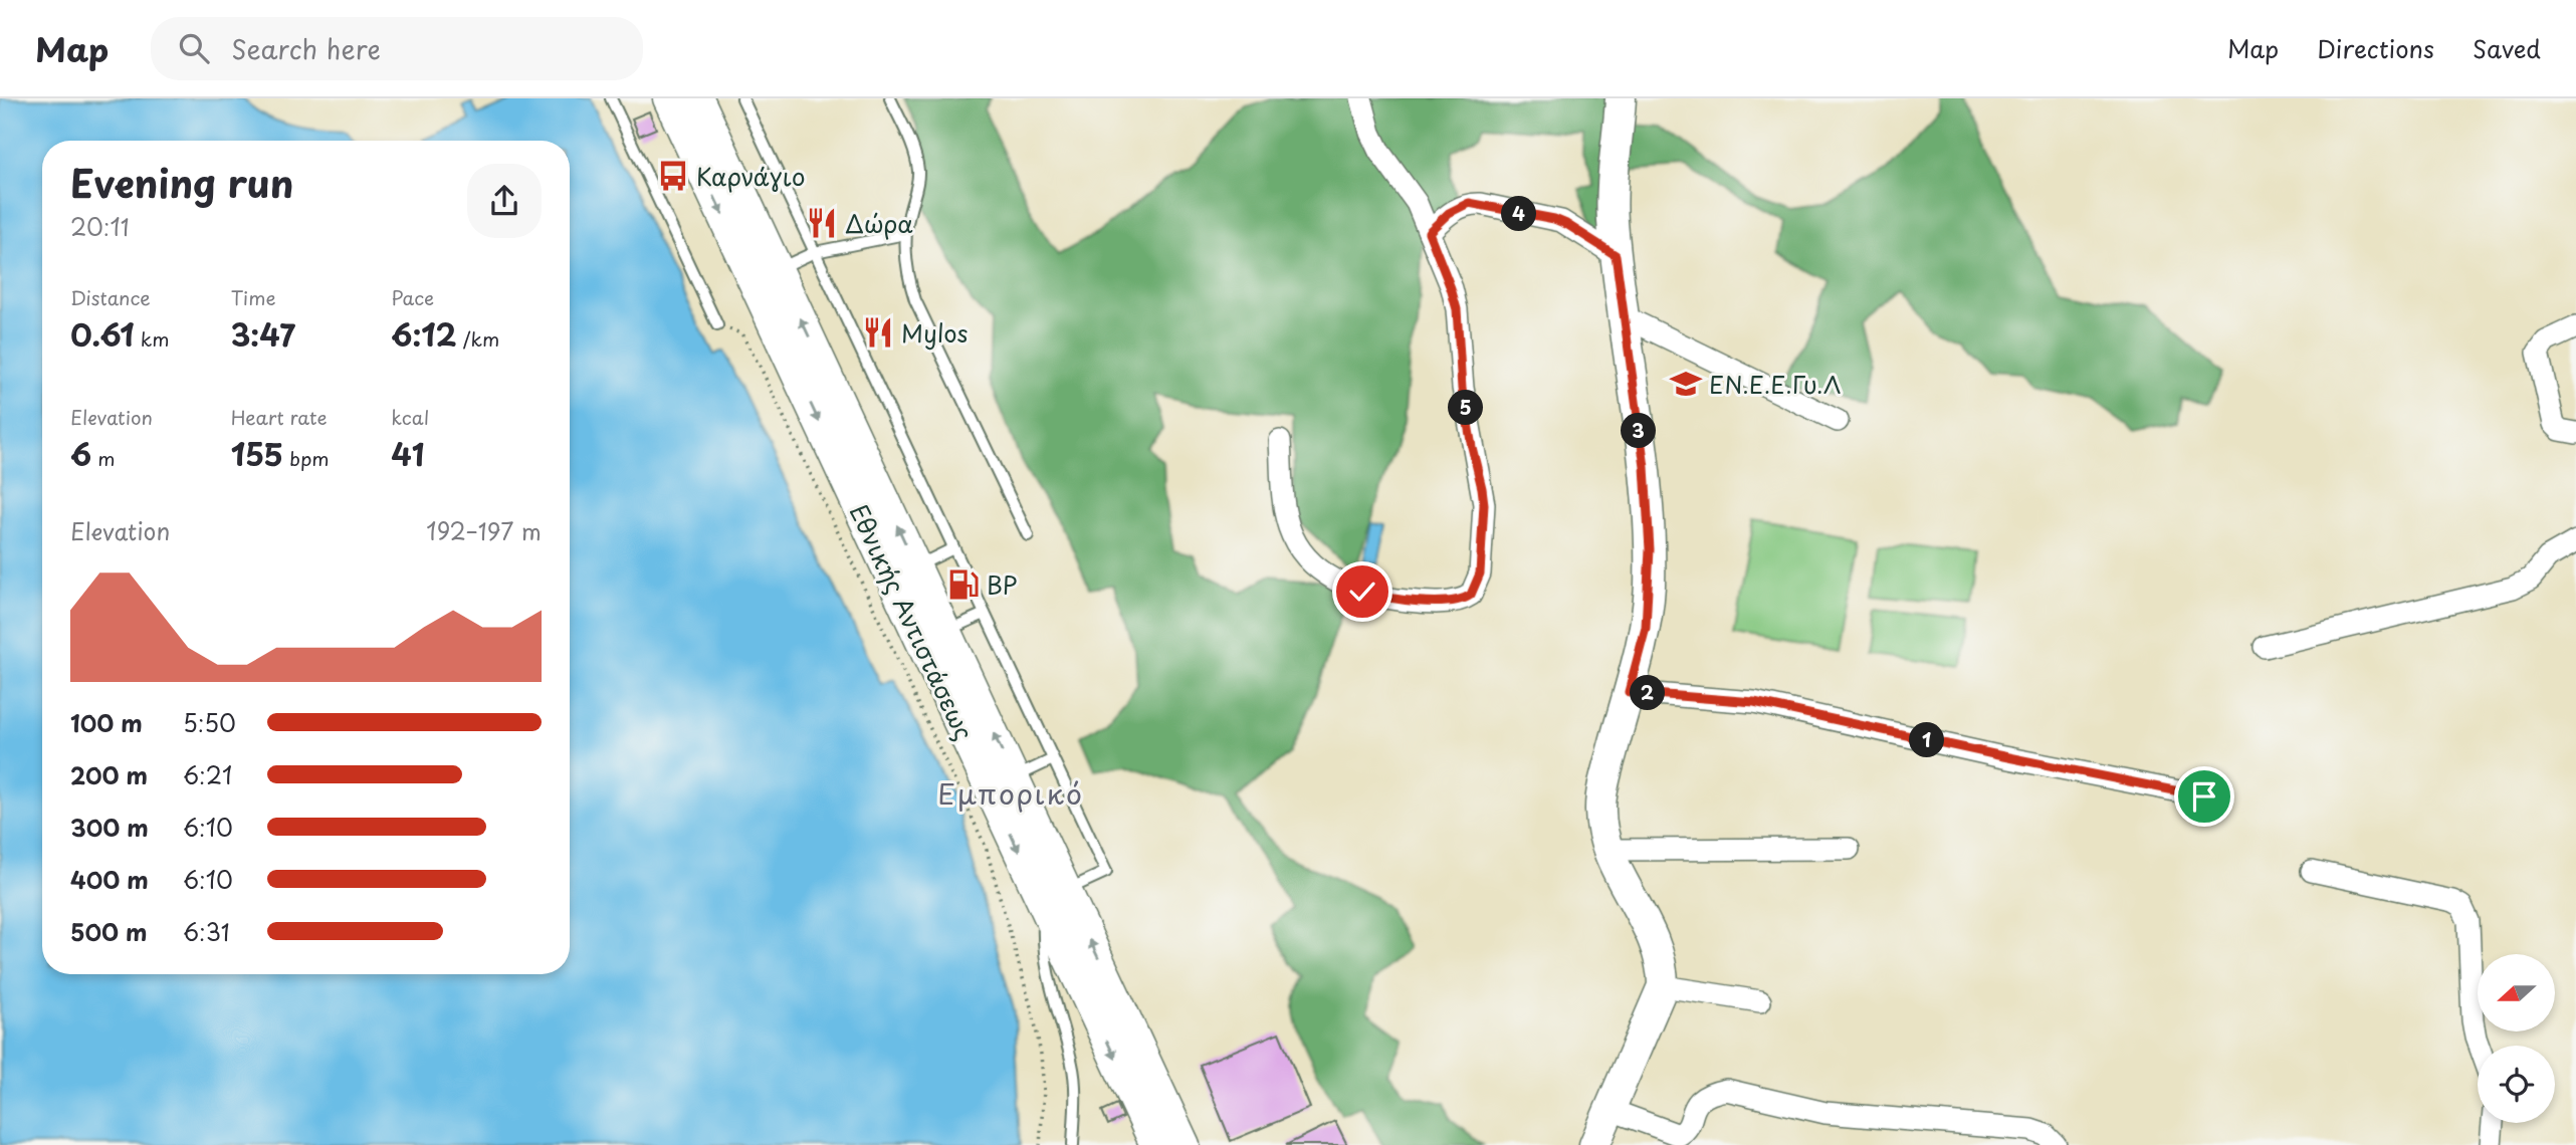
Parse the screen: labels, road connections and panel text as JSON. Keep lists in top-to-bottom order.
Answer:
{
  "streets": {
    "main road": ["Εθνικής Αντιστάσεως"]
  },
  "districts": ["Εμπορικό"],
  "places": {
    "bus stop": ["Καρνάγιο"],
    "restaurant": ["Δώρα", "Mylos"],
    "school or university": ["ΕΝ.Ε.Ε.Γυ.Λ"],
    "fuel station": ["BP"]
  },
  "north": "left",
  "page": {
    "header": "Map",
    "search": "Search here",
    "nav": ["Map", "Directions", "Saved"],
    "heading": ["Evening run", "20:11"],
    "pins": [
      "4",
      "5",
      "3",
      "2",
      "1"
    ],
    "stats": [
      ["Distance", "0.61 km"],
      ["Time", "3:47"],
      ["Pace", "6:12 /km"],
      ["Elevation", "6 m"],
      ["Heart rate", "155 bpm"],
      ["kcal", "41"]
    ],
    "chart": ["Elevation", "192–197 m"],
    "list": [
      {
        "name": "100 m",
        "note": "5:50"
      },
      {
        "name": "200 m",
        "note": "6:21"
      },
      {
        "name": "300 m",
        "note": "6:10"
      },
      {
        "name": "400 m",
        "note": "6:10"
      },
      {
        "name": "500 m",
        "note": "6:31"
      }
    ]
  }
}
